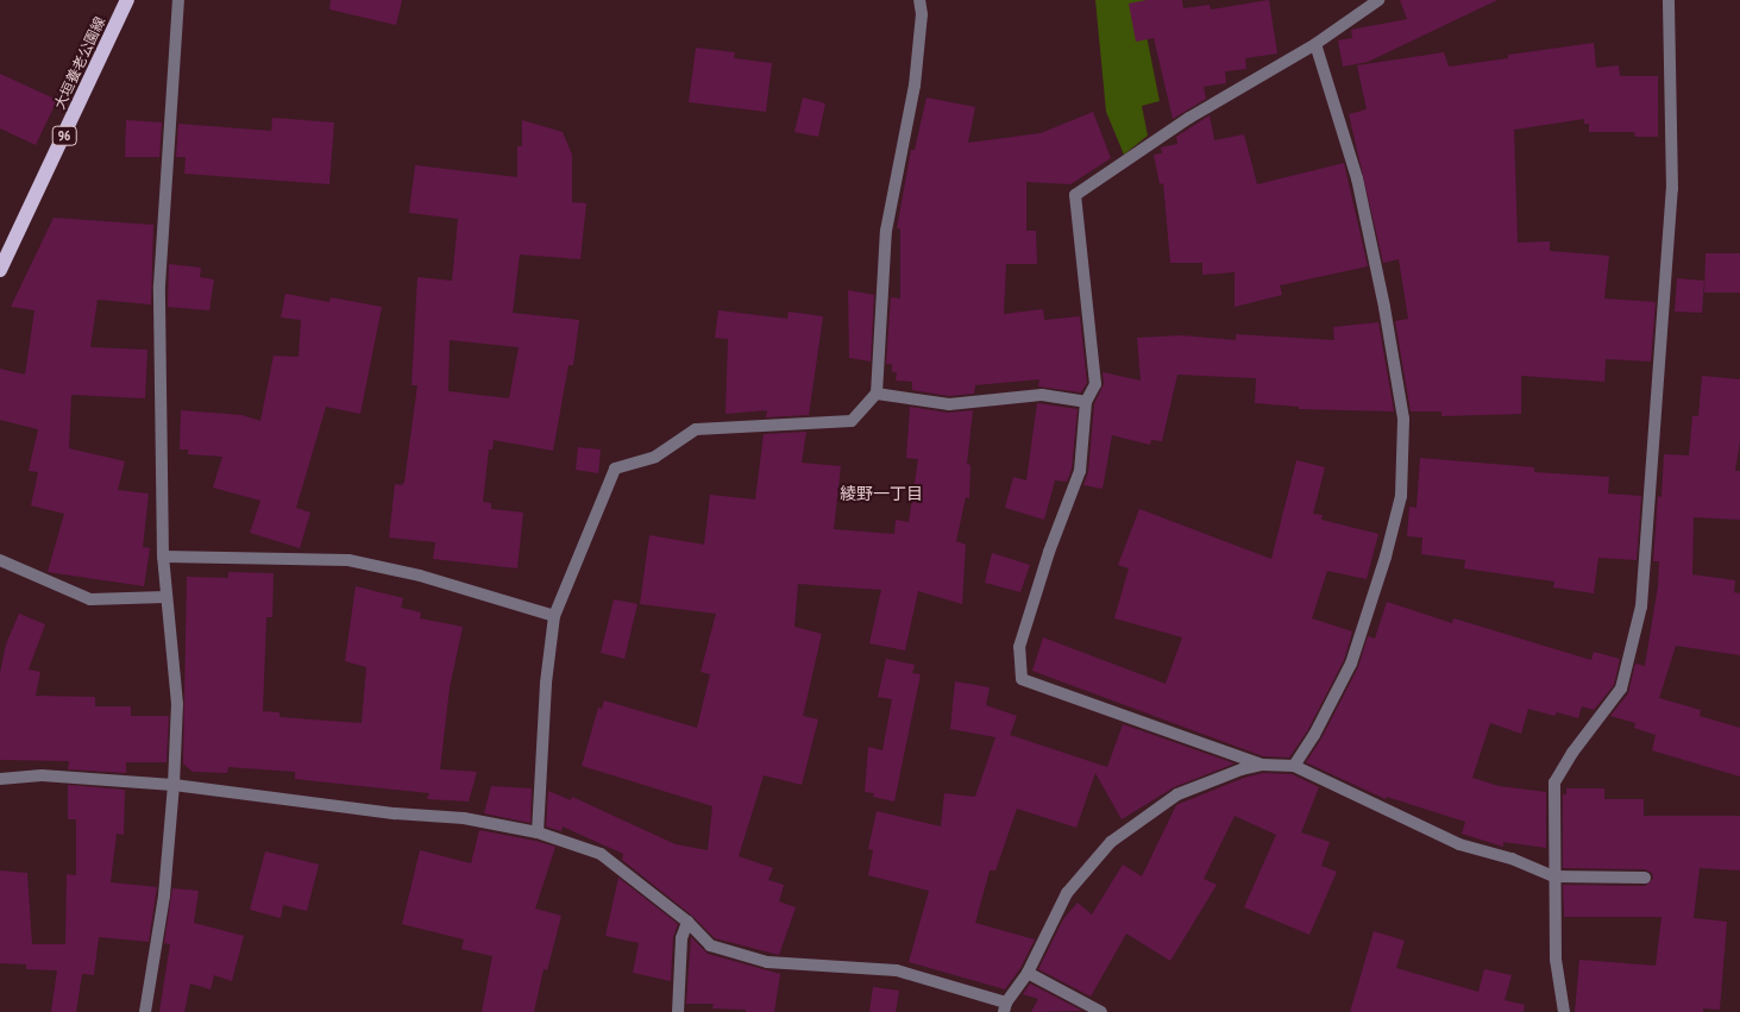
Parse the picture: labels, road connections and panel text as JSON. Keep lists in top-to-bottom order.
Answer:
{
  "streets": {
    "main road": ["大垣養老公園線", "96"]
  },
  "districts": ["綾野一丁目"]
}
